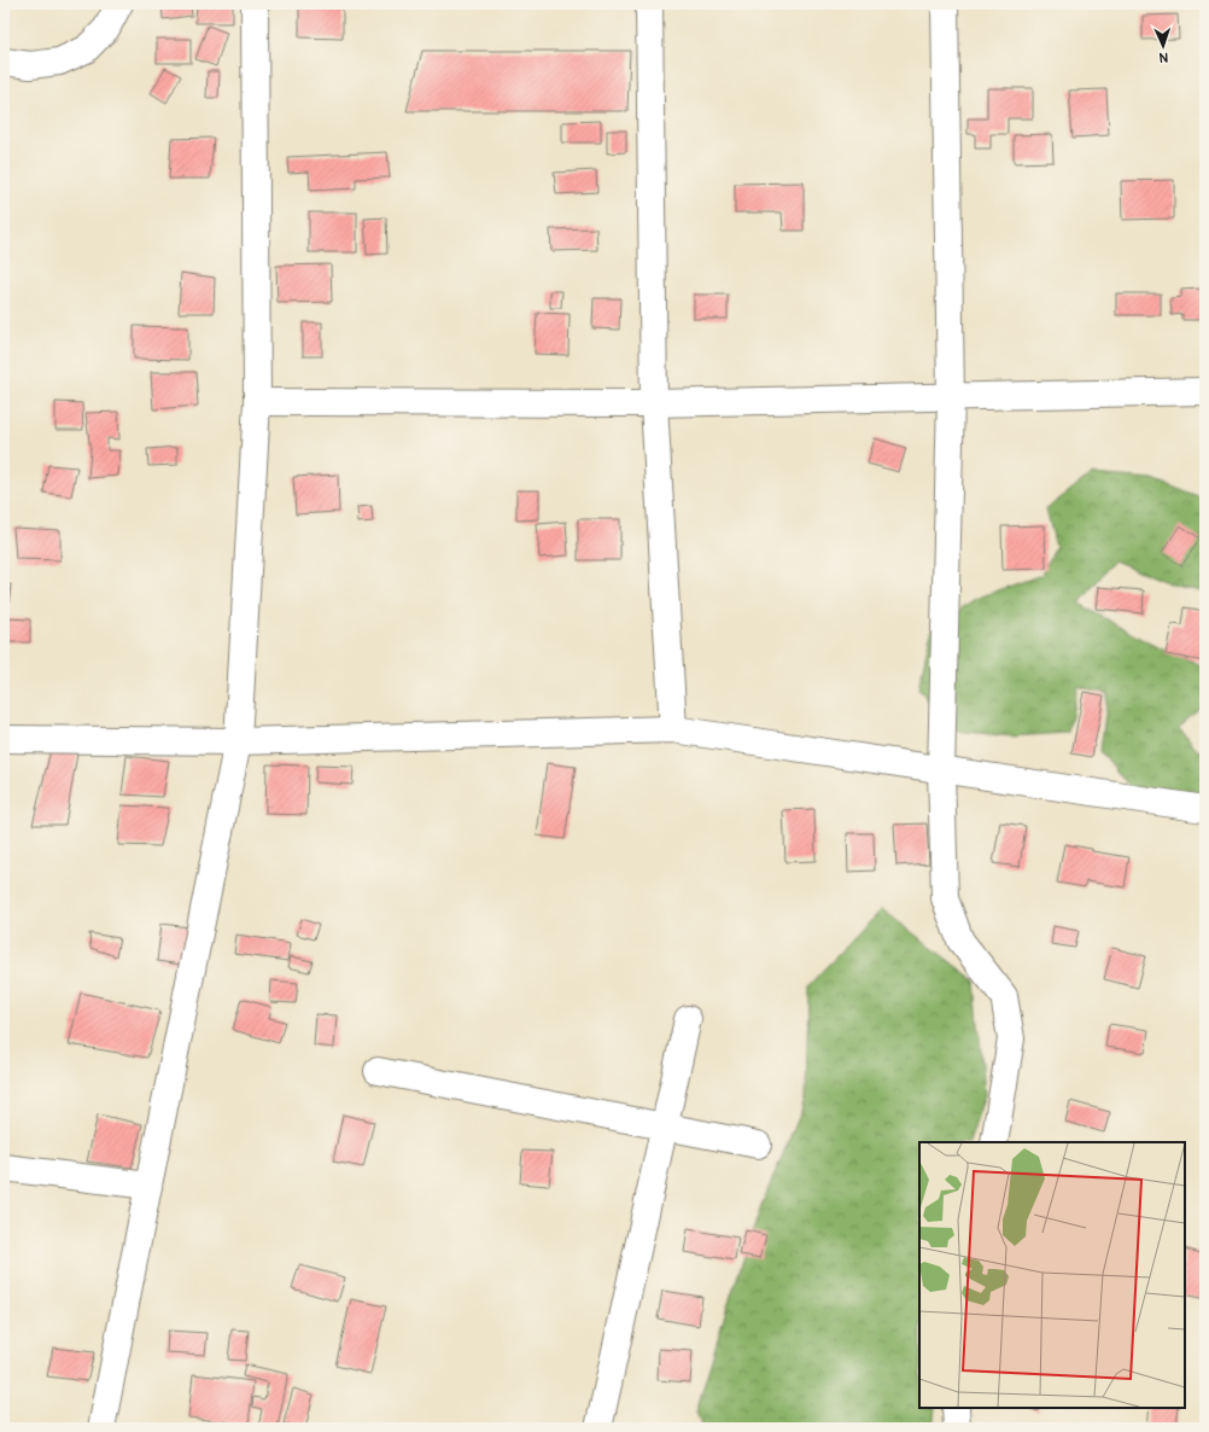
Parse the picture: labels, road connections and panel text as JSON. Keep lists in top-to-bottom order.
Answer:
{
  "north": "bottom"
}
